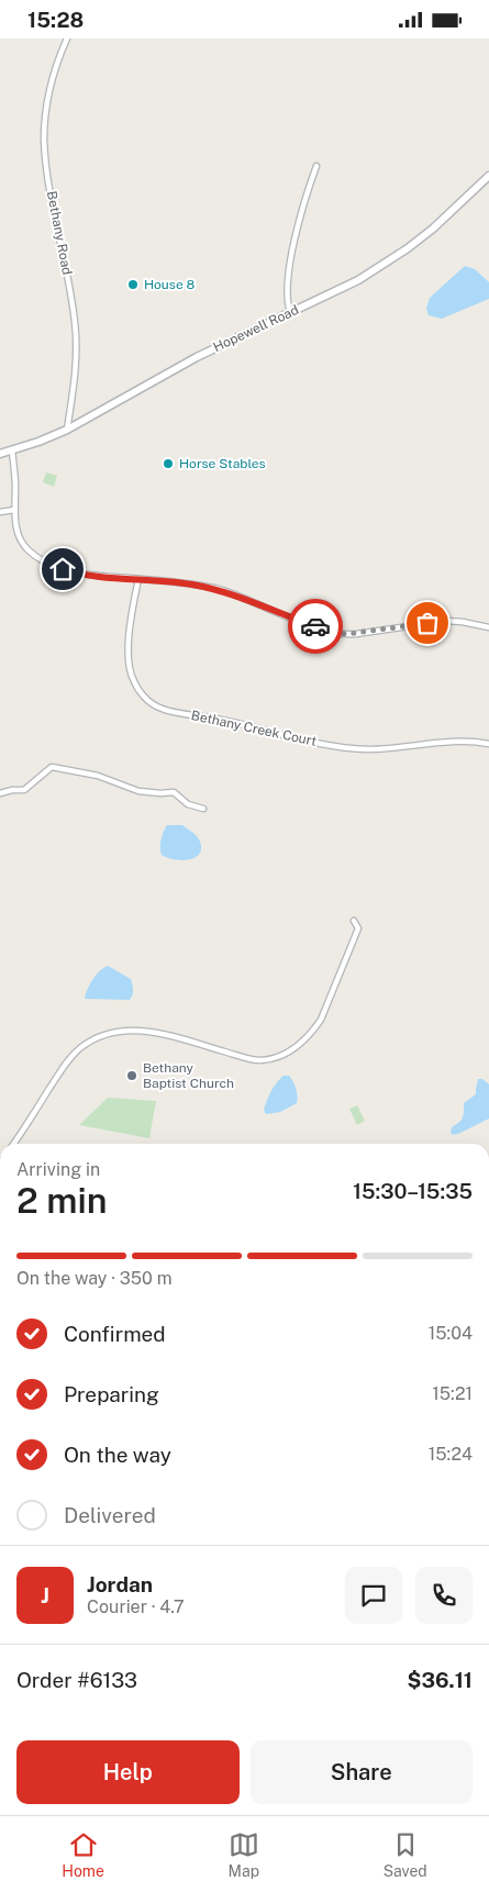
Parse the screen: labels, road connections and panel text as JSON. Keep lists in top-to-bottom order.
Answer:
{
  "streets": {
    "street": ["Bethany Road", "Hopewell Road", "Bethany Creek Court"]
  },
  "crossings": [
    ["Bethany Road", "Hopewell Road"]
  ],
  "places": ["House 8", "Horse Stables", "Bethany Baptist Church"],
  "page": {
    "status": "15:28",
    "heading": ["2 min", "Arriving in", "15:30–15:35"],
    "panel": [
      "Jordan",
      "Courier · 4.7",
      "Order #6133",
      "$36.11"
    ],
    "bar": "On the way · 350 m",
    "list": [
      ["Confirmed", "15:04"],
      ["Preparing", "15:21"],
      ["On the way", "15:24"],
      "Delivered"
    ],
    "round": "J",
    "buttons": ["Help", "Share"],
    "tabs": ["Home", "Map", "Saved"]
  }
}
